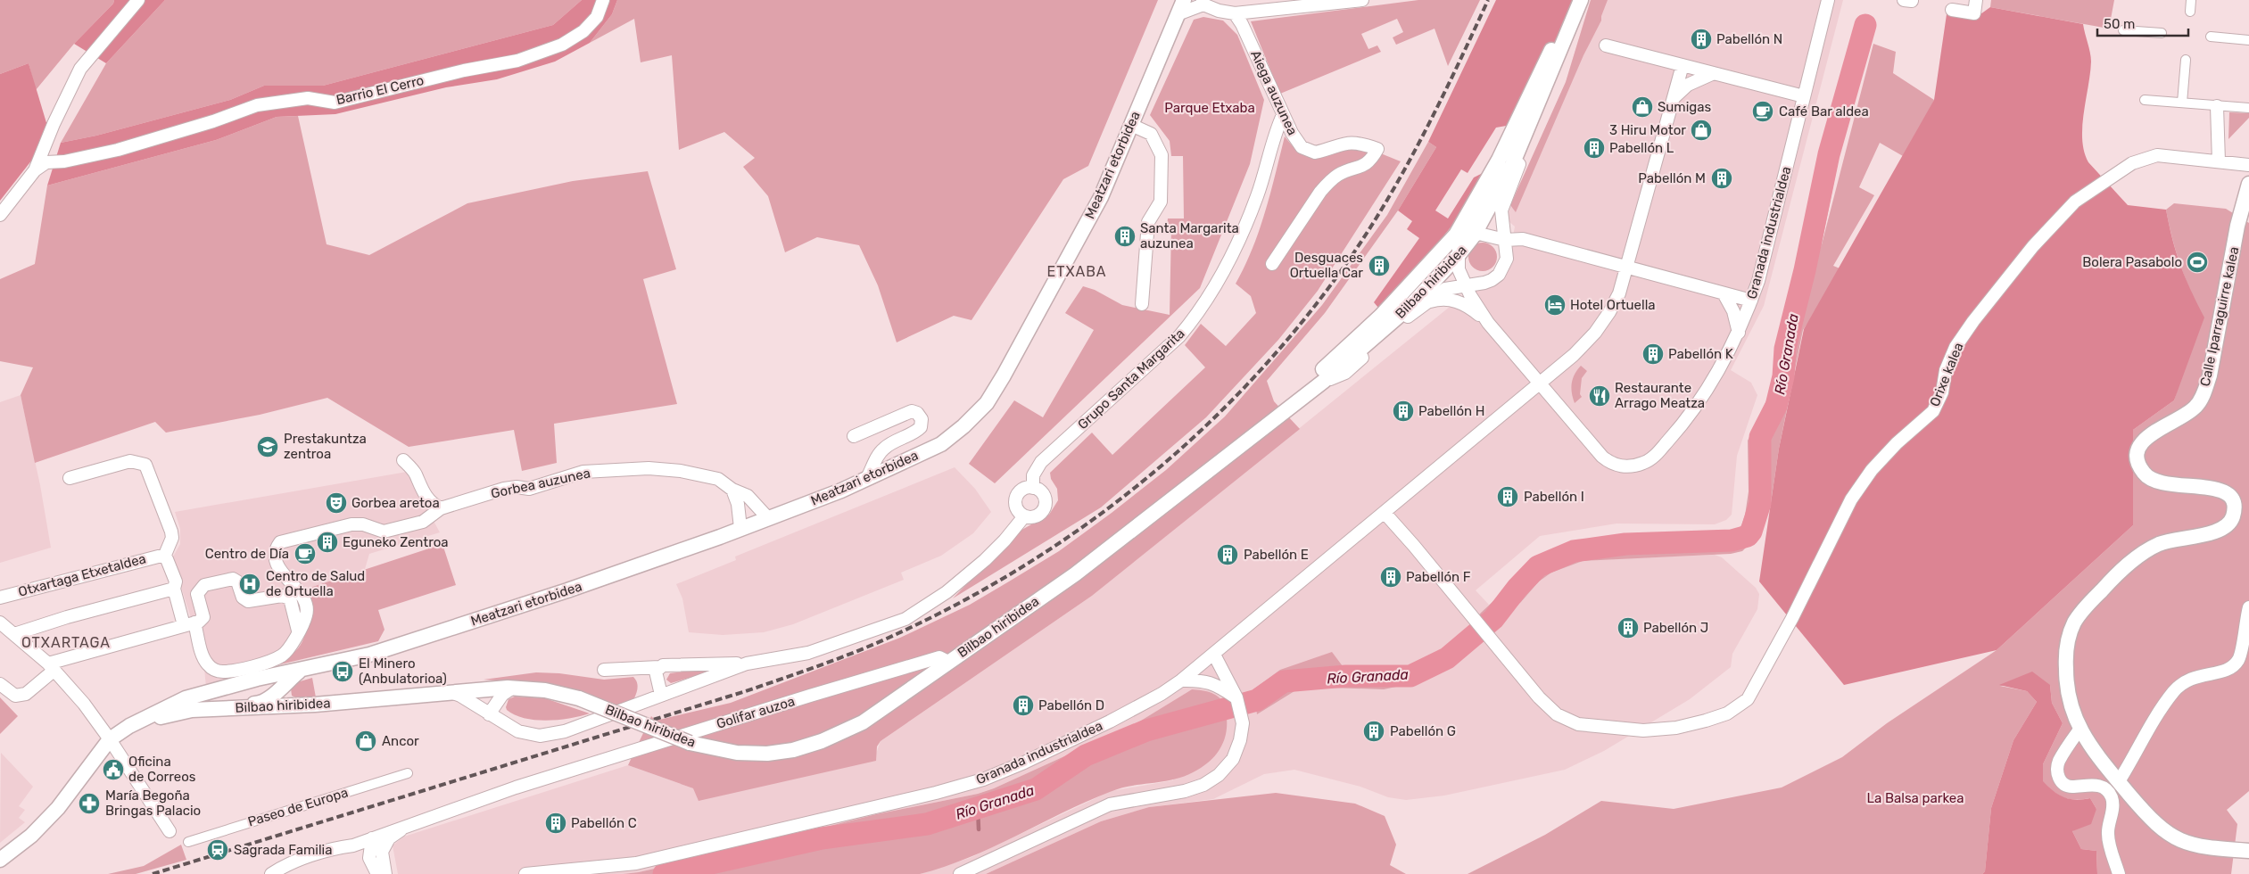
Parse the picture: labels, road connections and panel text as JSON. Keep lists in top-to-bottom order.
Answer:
{
  "streets": {
    "street": [
      "Barrio El Cerro",
      "Aiega auzunea",
      "Meatzari etorbidea",
      "Granada industrialdea",
      "Bilbao hiribidea",
      "Calle Iparraguirre kalea",
      "Orixe kalea",
      "Grupo Santa Margarita",
      "Gorbea auzunea",
      "Otxartaga Etxetaldea",
      "Golifar auzoa",
      "Paseo de Europa"
    ]
  },
  "crossings": [
    ["Aiega auzunea", "Grupo Santa Margarita"],
    ["Meatzari etorbidea", "Bilbao hiribidea"],
    ["Meatzari etorbidea", "Gorbea auzunea"],
    ["Meatzari etorbidea", "Otxartaga Etxetaldea"],
    ["Granada industrialdea", "Orixe kalea"],
    ["Bilbao hiribidea", "Golifar auzoa"]
  ],
  "districts": ["ETXABA", "OTXARTAGA"],
  "water": ["Río Granada"],
  "parks": ["Parque Etxaba", "La Balsa parkea"],
  "places": {
    "building": [
      "Pabellón N",
      "Pabellón L",
      "Pabellón M",
      "Santa Margarita auzunea",
      "Desguaces Ortuella Car",
      "Pabellón K",
      "Pabellón H",
      "Pabellón I",
      "Eguneko Zentroa",
      "Pabellón E",
      "Pabellón F",
      "Pabellón J",
      "Pabellón D",
      "Pabellón G",
      "Pabellón C"
    ],
    "shop": ["Sumigas", "3 Hiru Motor", "Ancor"],
    "cafe": ["Café Bar aldea", "Centro de Día"],
    "sports": ["Bolera Pasabolo"],
    "hotel": ["Hotel Ortuella"],
    "restaurant": ["Restaurante Arrago Meatza"],
    "school or university": ["Prestakuntza zentroa"],
    "theatre": ["Gorbea aretoa"],
    "hospital": ["Centro de Salud de Ortuella"],
    "bus stop": ["El Minero (Anbulatorioa)"],
    "public building": ["Oficina de Correos"],
    "pharmacy": ["María Begoña Bringas Palacio"],
    "station": ["Sagrada Familia"]
  },
  "scale_bar": "50 m"
}
